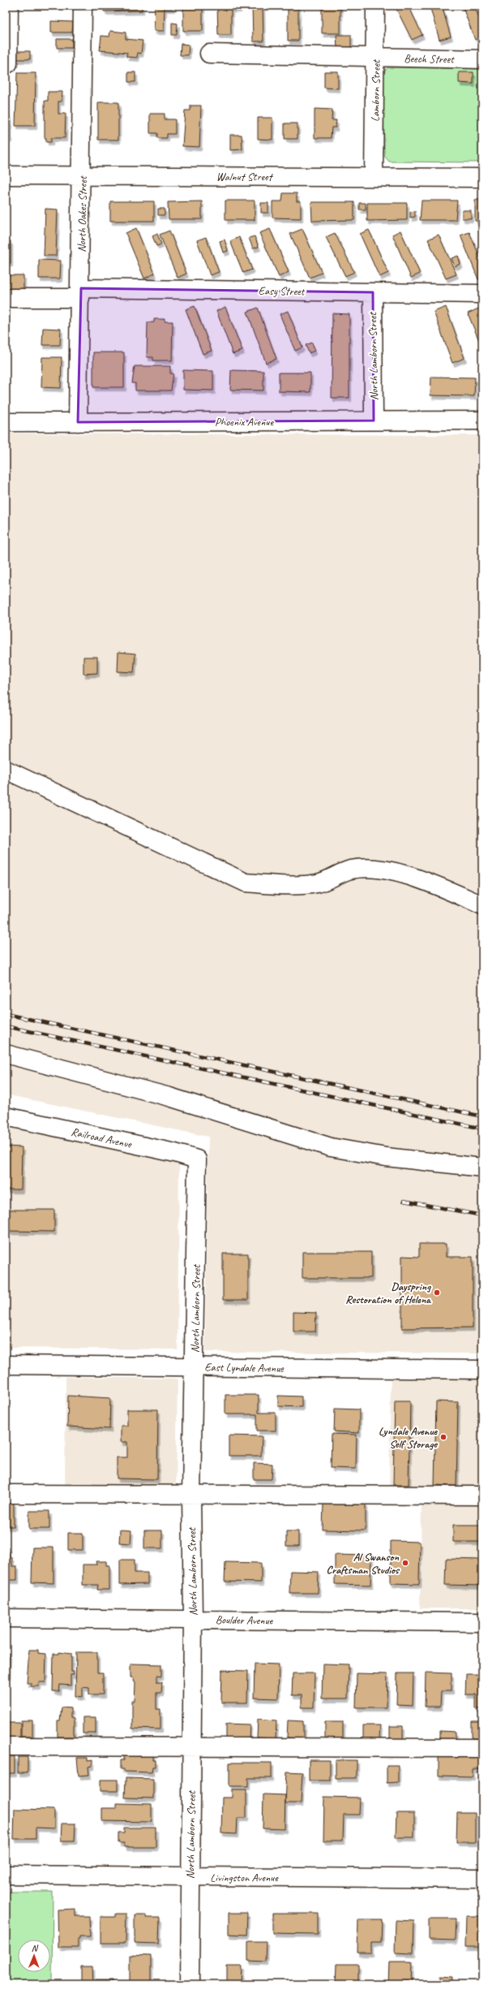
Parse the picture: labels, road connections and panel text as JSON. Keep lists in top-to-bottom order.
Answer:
{
  "streets": {
    "street": [
      "Beech Street",
      "Lamborn Street",
      "Walnut Street",
      "North Oakes Street",
      "Easy Street",
      "North Lamborn Street",
      "Phoenix Avenue",
      "Railroad Avenue",
      "East Lyndale Avenue",
      "Boulder Avenue",
      "Livingston Avenue"
    ]
  },
  "crossings": [
    ["Beech Street", "Lamborn Street"],
    ["Lamborn Street", "Walnut Street"],
    ["Walnut Street", "North Oakes Street"],
    ["North Oakes Street", "Easy Street"],
    ["North Oakes Street", "Phoenix Avenue"],
    ["Easy Street", "North Lamborn Street"],
    ["North Lamborn Street", "Phoenix Avenue"],
    ["North Lamborn Street", "Railroad Avenue"],
    ["North Lamborn Street", "East Lyndale Avenue"],
    ["North Lamborn Street", "Boulder Avenue"],
    ["North Lamborn Street", "Livingston Avenue"]
  ],
  "places": ["Dayspring Restoration of Helena", "Lyndale Avenue Self Storage", "Al Swanson Craftsman Studios"],
  "north": "top"
}
